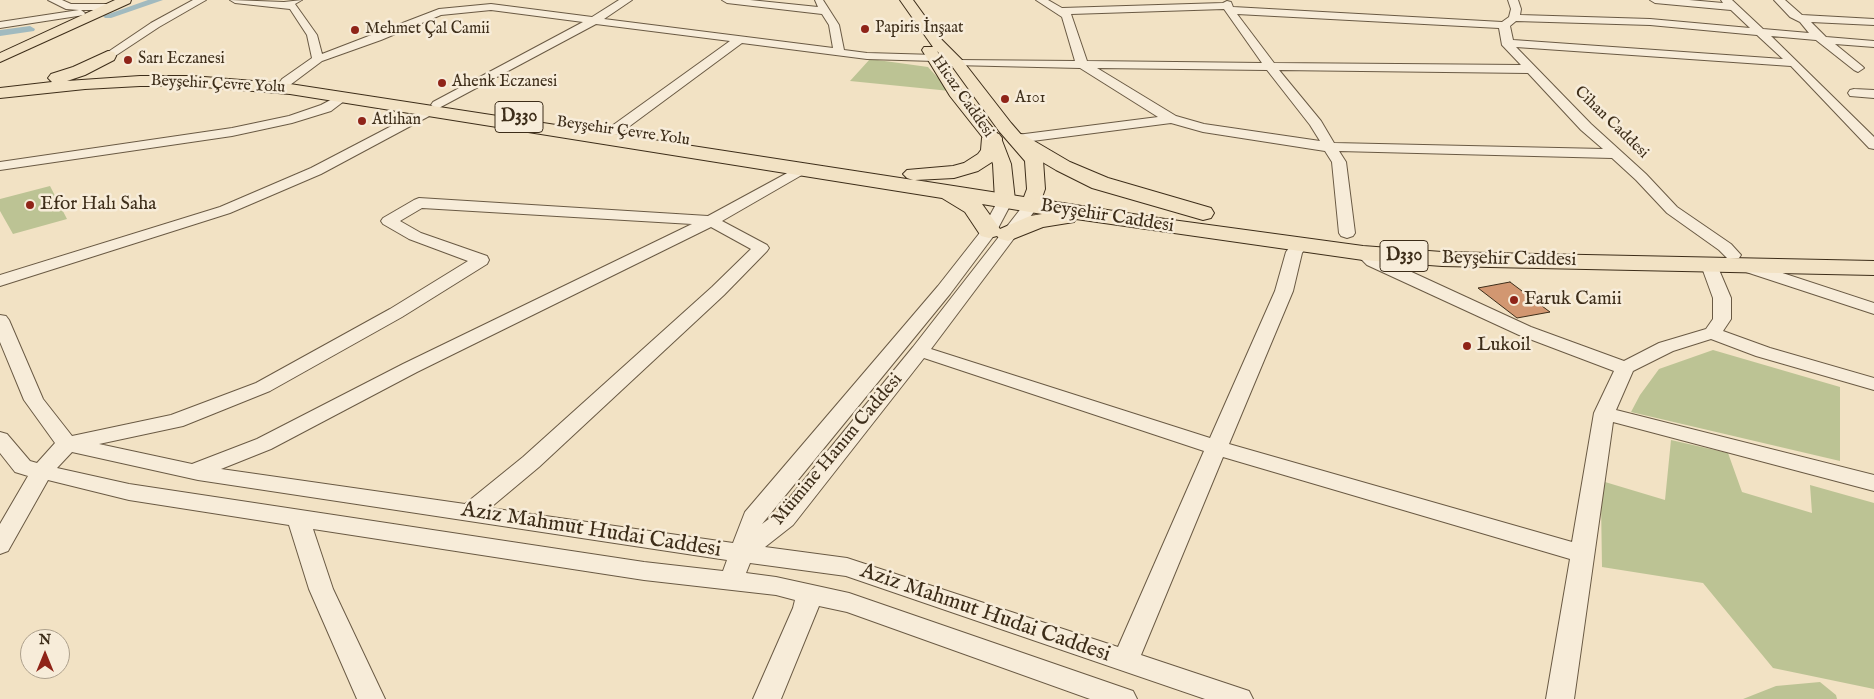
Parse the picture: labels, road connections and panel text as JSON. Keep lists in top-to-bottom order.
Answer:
{
  "streets": {
    "highway": ["Beyşehir Çevre Yolu", "D330", "Beyşehir Caddesi"],
    "main road": ["Hicaz Caddesi"],
    "street": ["Cihan Caddesi", "Mümine Hanım Caddesi", "Aziz Mahmut Hudai Caddesi"]
  },
  "crossings": [
    ["Beyşehir Çevre Yolu", "Hicaz Caddesi"],
    ["Beyşehir Çevre Yolu", "Beyşehir Caddesi"],
    ["Hicaz Caddesi", "Beyşehir Caddesi"],
    ["Cihan Caddesi", "Beyşehir Caddesi"],
    ["Beyşehir Caddesi", "Mümine Hanım Caddesi"],
    ["Mümine Hanım Caddesi", "Aziz Mahmut Hudai Caddesi"]
  ],
  "places": [
    "Papiris İnşaat",
    "Mehmet Çal Camii",
    "Sarı Eczanesi",
    "Ahenk Eczanesi",
    "A101",
    "Atlıhan",
    "Efor Halı Saha",
    "Faruk Camii",
    "Lukoil"
  ],
  "north": "top"
}
